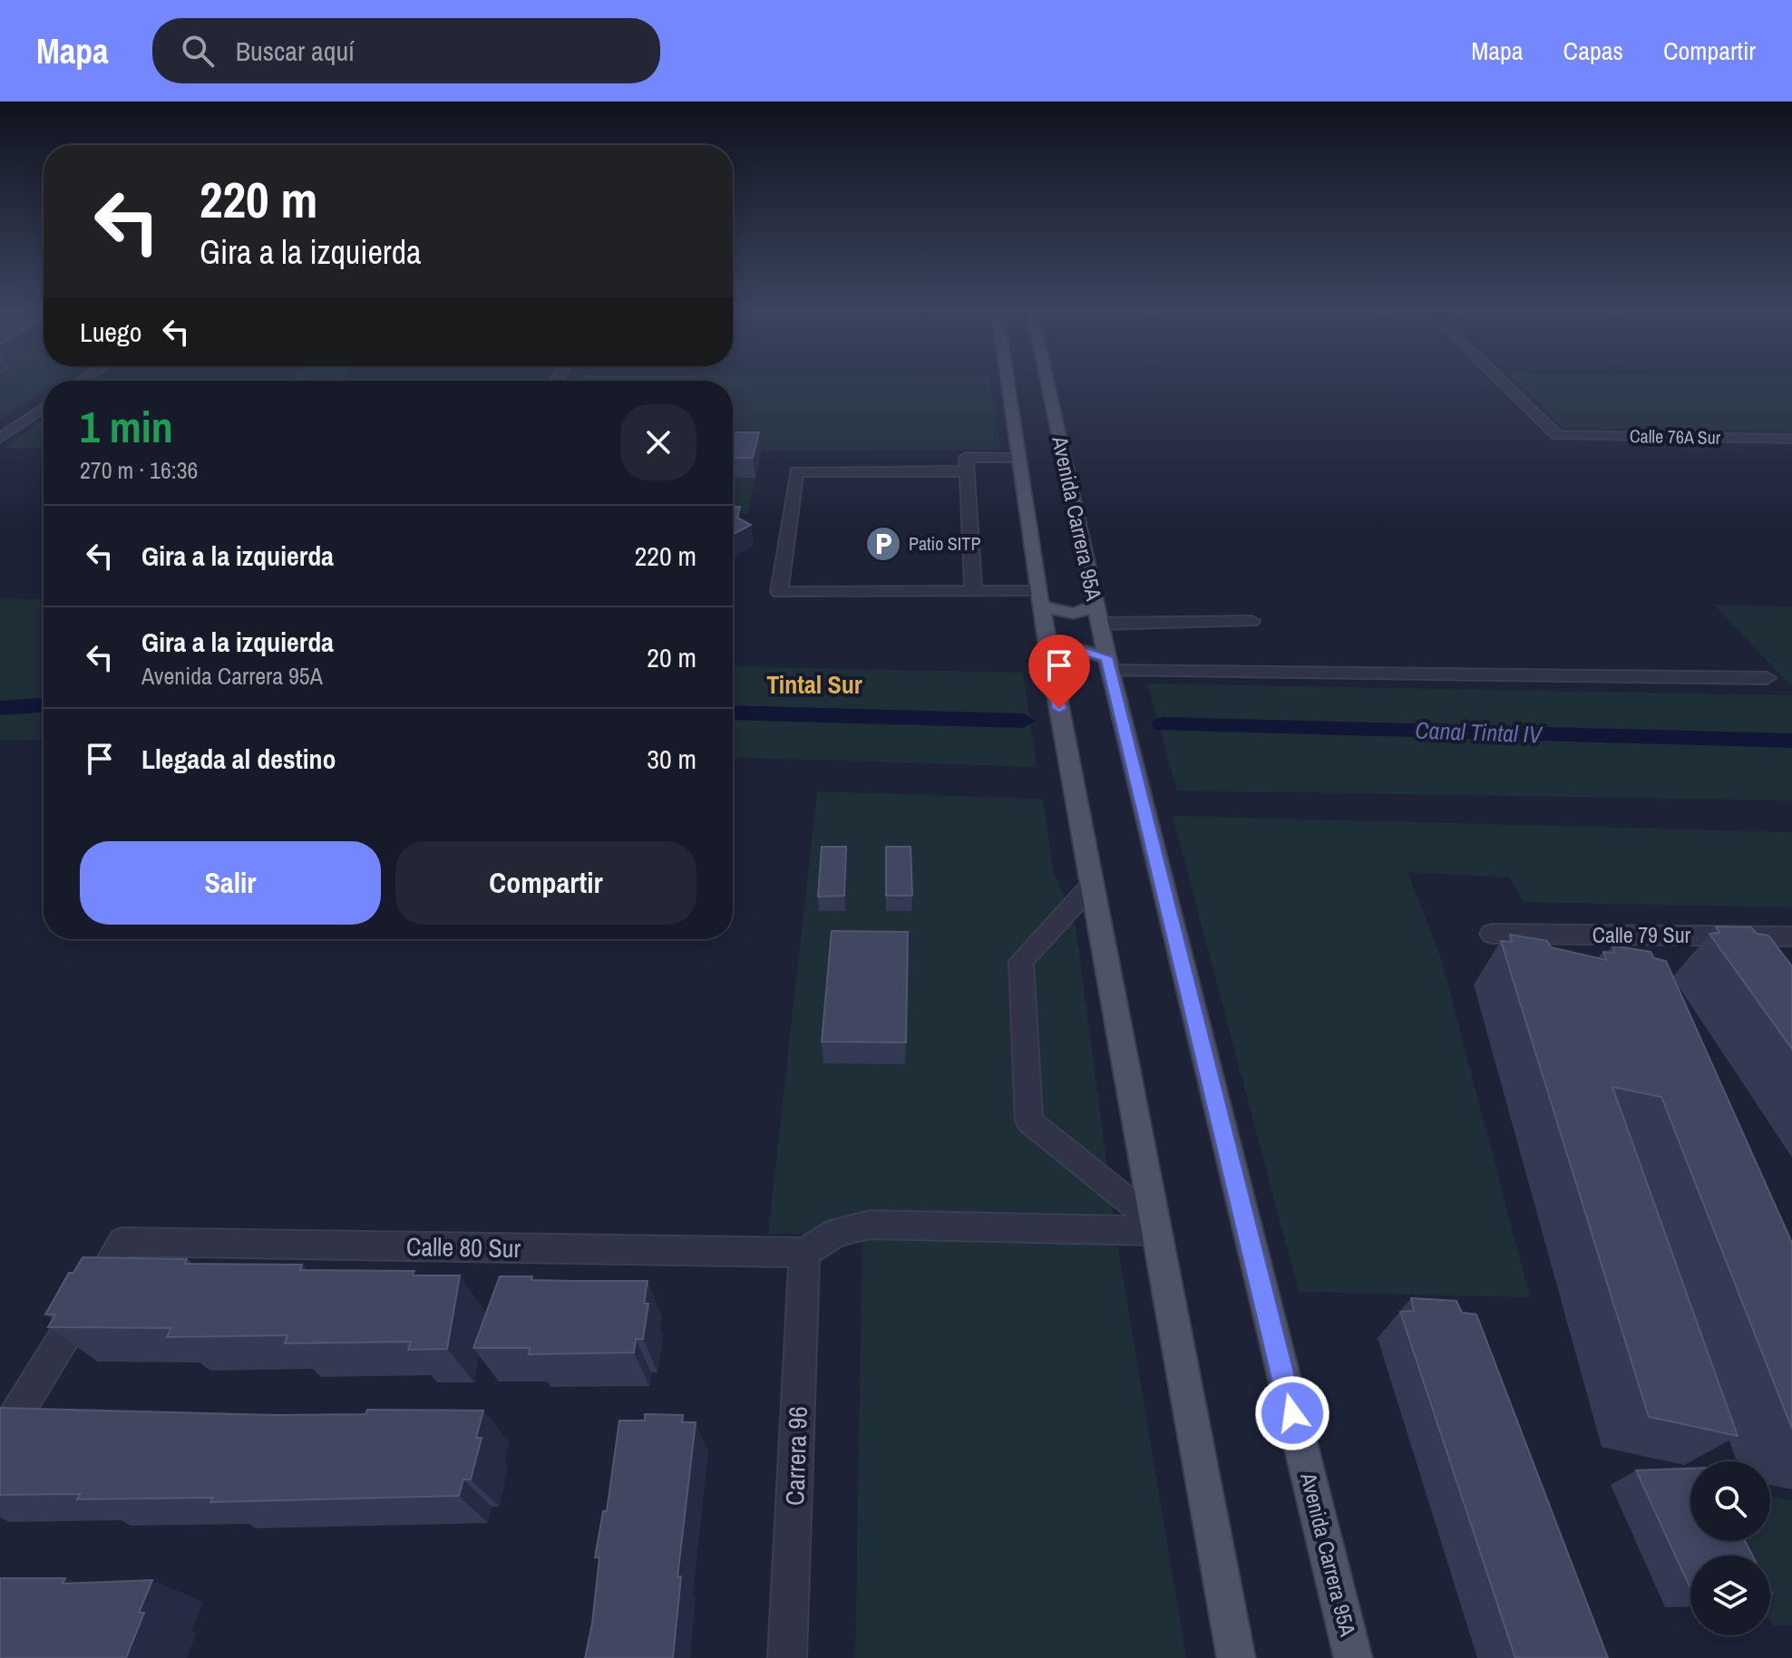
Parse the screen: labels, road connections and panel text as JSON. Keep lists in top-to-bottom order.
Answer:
{
  "streets": {
    "main road": ["Avenida Carrera 95A"],
    "street": [
      "Calle 76A Sur",
      "Calle 79 Sur",
      "Calle 80 Sur",
      "Carrera 96"
    ]
  },
  "crossings": [
    ["Calle 80 Sur", "Carrera 96"]
  ],
  "districts": ["Tintal Sur"],
  "water": ["Canal Tintal IV"],
  "places": {
    "parking": ["Patio SITP"]
  },
  "page": {
    "header": "Mapa",
    "search": "Buscar aquí",
    "nav": ["Mapa", "Capas", "Compartir"],
    "turn": ["220 m", "Gira a la izquierda"],
    "then": "Luego",
    "heading": ["1 min", "270 m · 16:36"],
    "list": [
      {
        "name": "Gira a la izquierda",
        "value": "220 m"
      },
      {
        "name": "Gira a la izquierda",
        "note": "Avenida Carrera 95A",
        "value": "20 m"
      },
      {
        "name": "Llegada al destino",
        "value": "30 m"
      }
    ],
    "buttons": ["Salir", "Compartir"]
  }
}
